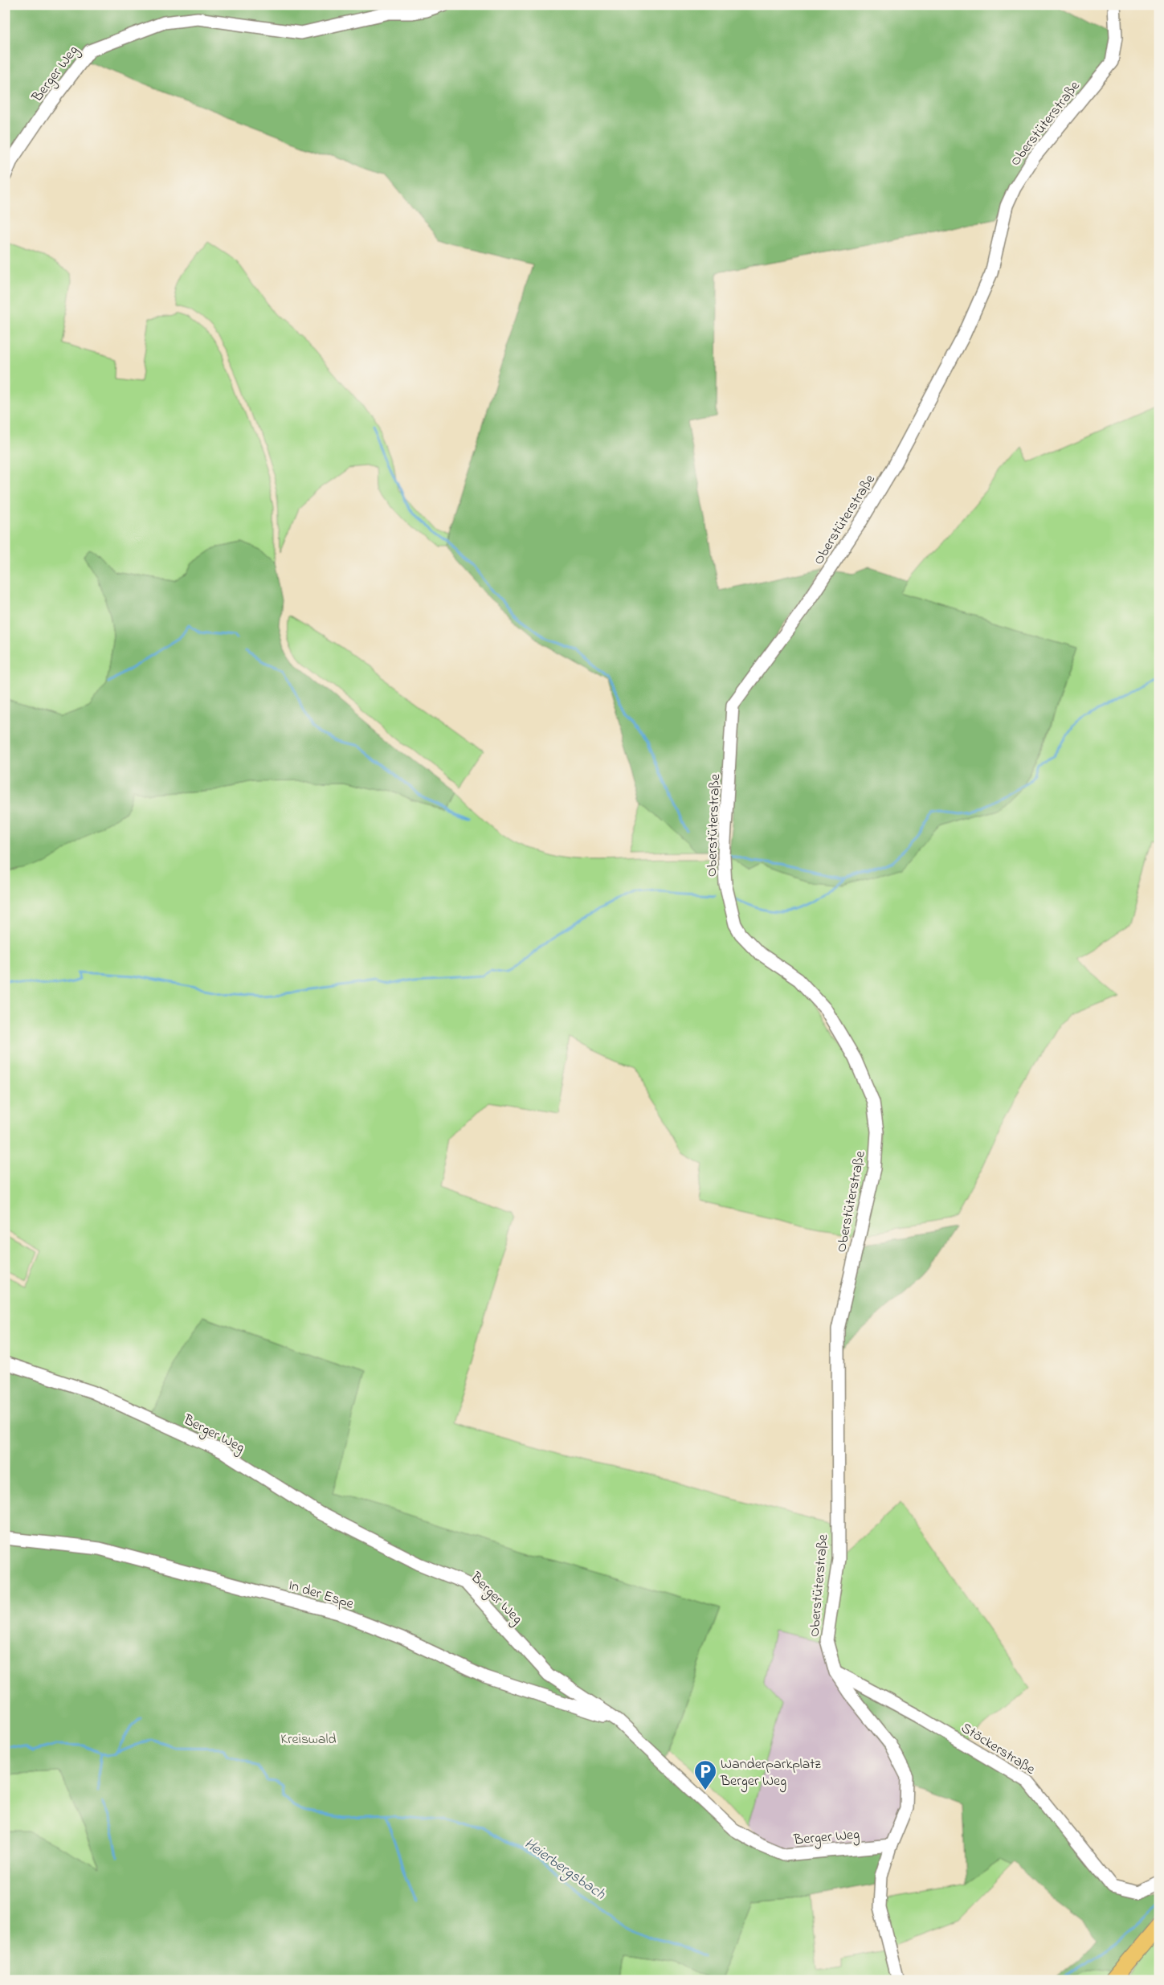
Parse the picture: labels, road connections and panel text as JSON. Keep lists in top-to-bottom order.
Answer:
{
  "streets": {
    "street": [
      "Berger Weg",
      "Oberstüterstraße",
      "In der Espe",
      "Stöckerstraße"
    ]
  },
  "crossings": [
    ["Berger Weg", "Oberstüterstraße"],
    ["Berger Weg", "In der Espe"],
    ["Oberstüterstraße", "Stöckerstraße"]
  ],
  "water": ["Heierbergsbach"],
  "parks": ["Kreiswald"],
  "places": {
    "parking": ["Wanderparkplatz Berger Weg"]
  }
}
